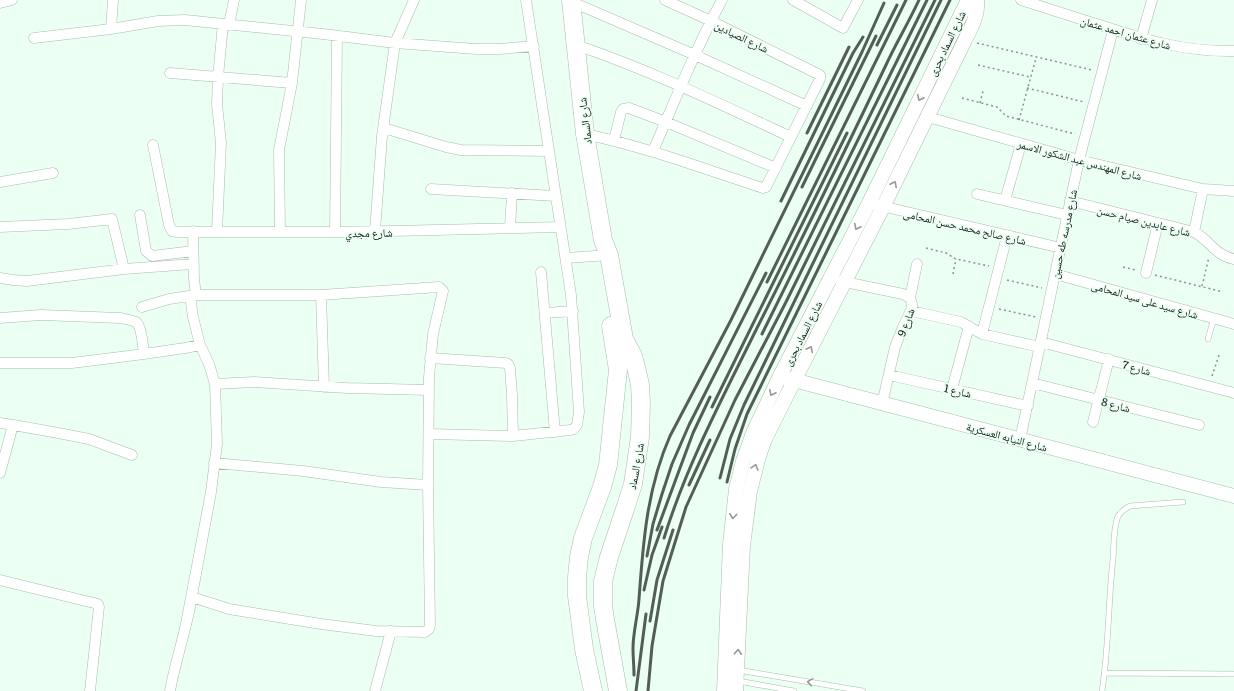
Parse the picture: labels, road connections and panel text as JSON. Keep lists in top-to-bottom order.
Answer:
{
  "streets": {
    "highway": ["شارع السماد"],
    "street": [
      "شارع عثمان احمد عثمان",
      "شارع الصيادين",
      "شارع السماد بحرى",
      "شارع المهندس عبد الشكور الاسمر",
      "شارع عابدين صيام حسن",
      "شارع صالح محمد حسن المحامى",
      "شارع مجدي",
      "شارع مدرسه طه حسين",
      "شارع سيد على سيد المحامى",
      "شارع 9",
      "شارع 7",
      "شارع 1",
      "شارع 8",
      "شارع النيابه العسكرية"
    ]
  },
  "crossings": [
    ["شارع عثمان احمد عثمان", "شارع مدرسه طه حسين"],
    ["شارع السماد بحرى", "شارع المهندس عبد الشكور الاسمر"],
    ["شارع السماد بحرى", "شارع صالح محمد حسن المحامى"],
    ["شارع السماد بحرى", "شارع 9"],
    ["شارع السماد بحرى", "شارع النيابه العسكرية"],
    ["شارع المهندس عبد الشكور الاسمر", "شارع مدرسه طه حسين"],
    ["شارع عابدين صيام حسن", "شارع مدرسه طه حسين"],
    ["شارع صالح محمد حسن المحامى", "شارع مدرسه طه حسين"],
    ["شارع مدرسه طه حسين", "شارع سيد على سيد المحامى"],
    ["شارع مدرسه طه حسين", "شارع 7"],
    ["شارع مدرسه طه حسين", "شارع 1"],
    ["شارع مدرسه طه حسين", "شارع 8"],
    ["شارع مدرسه طه حسين", "شارع النيابه العسكرية"],
    ["شارع 9", "شارع 7"],
    ["شارع 9", "شارع 1"],
    ["شارع 9", "شارع النيابه العسكرية"]
  ]
}
